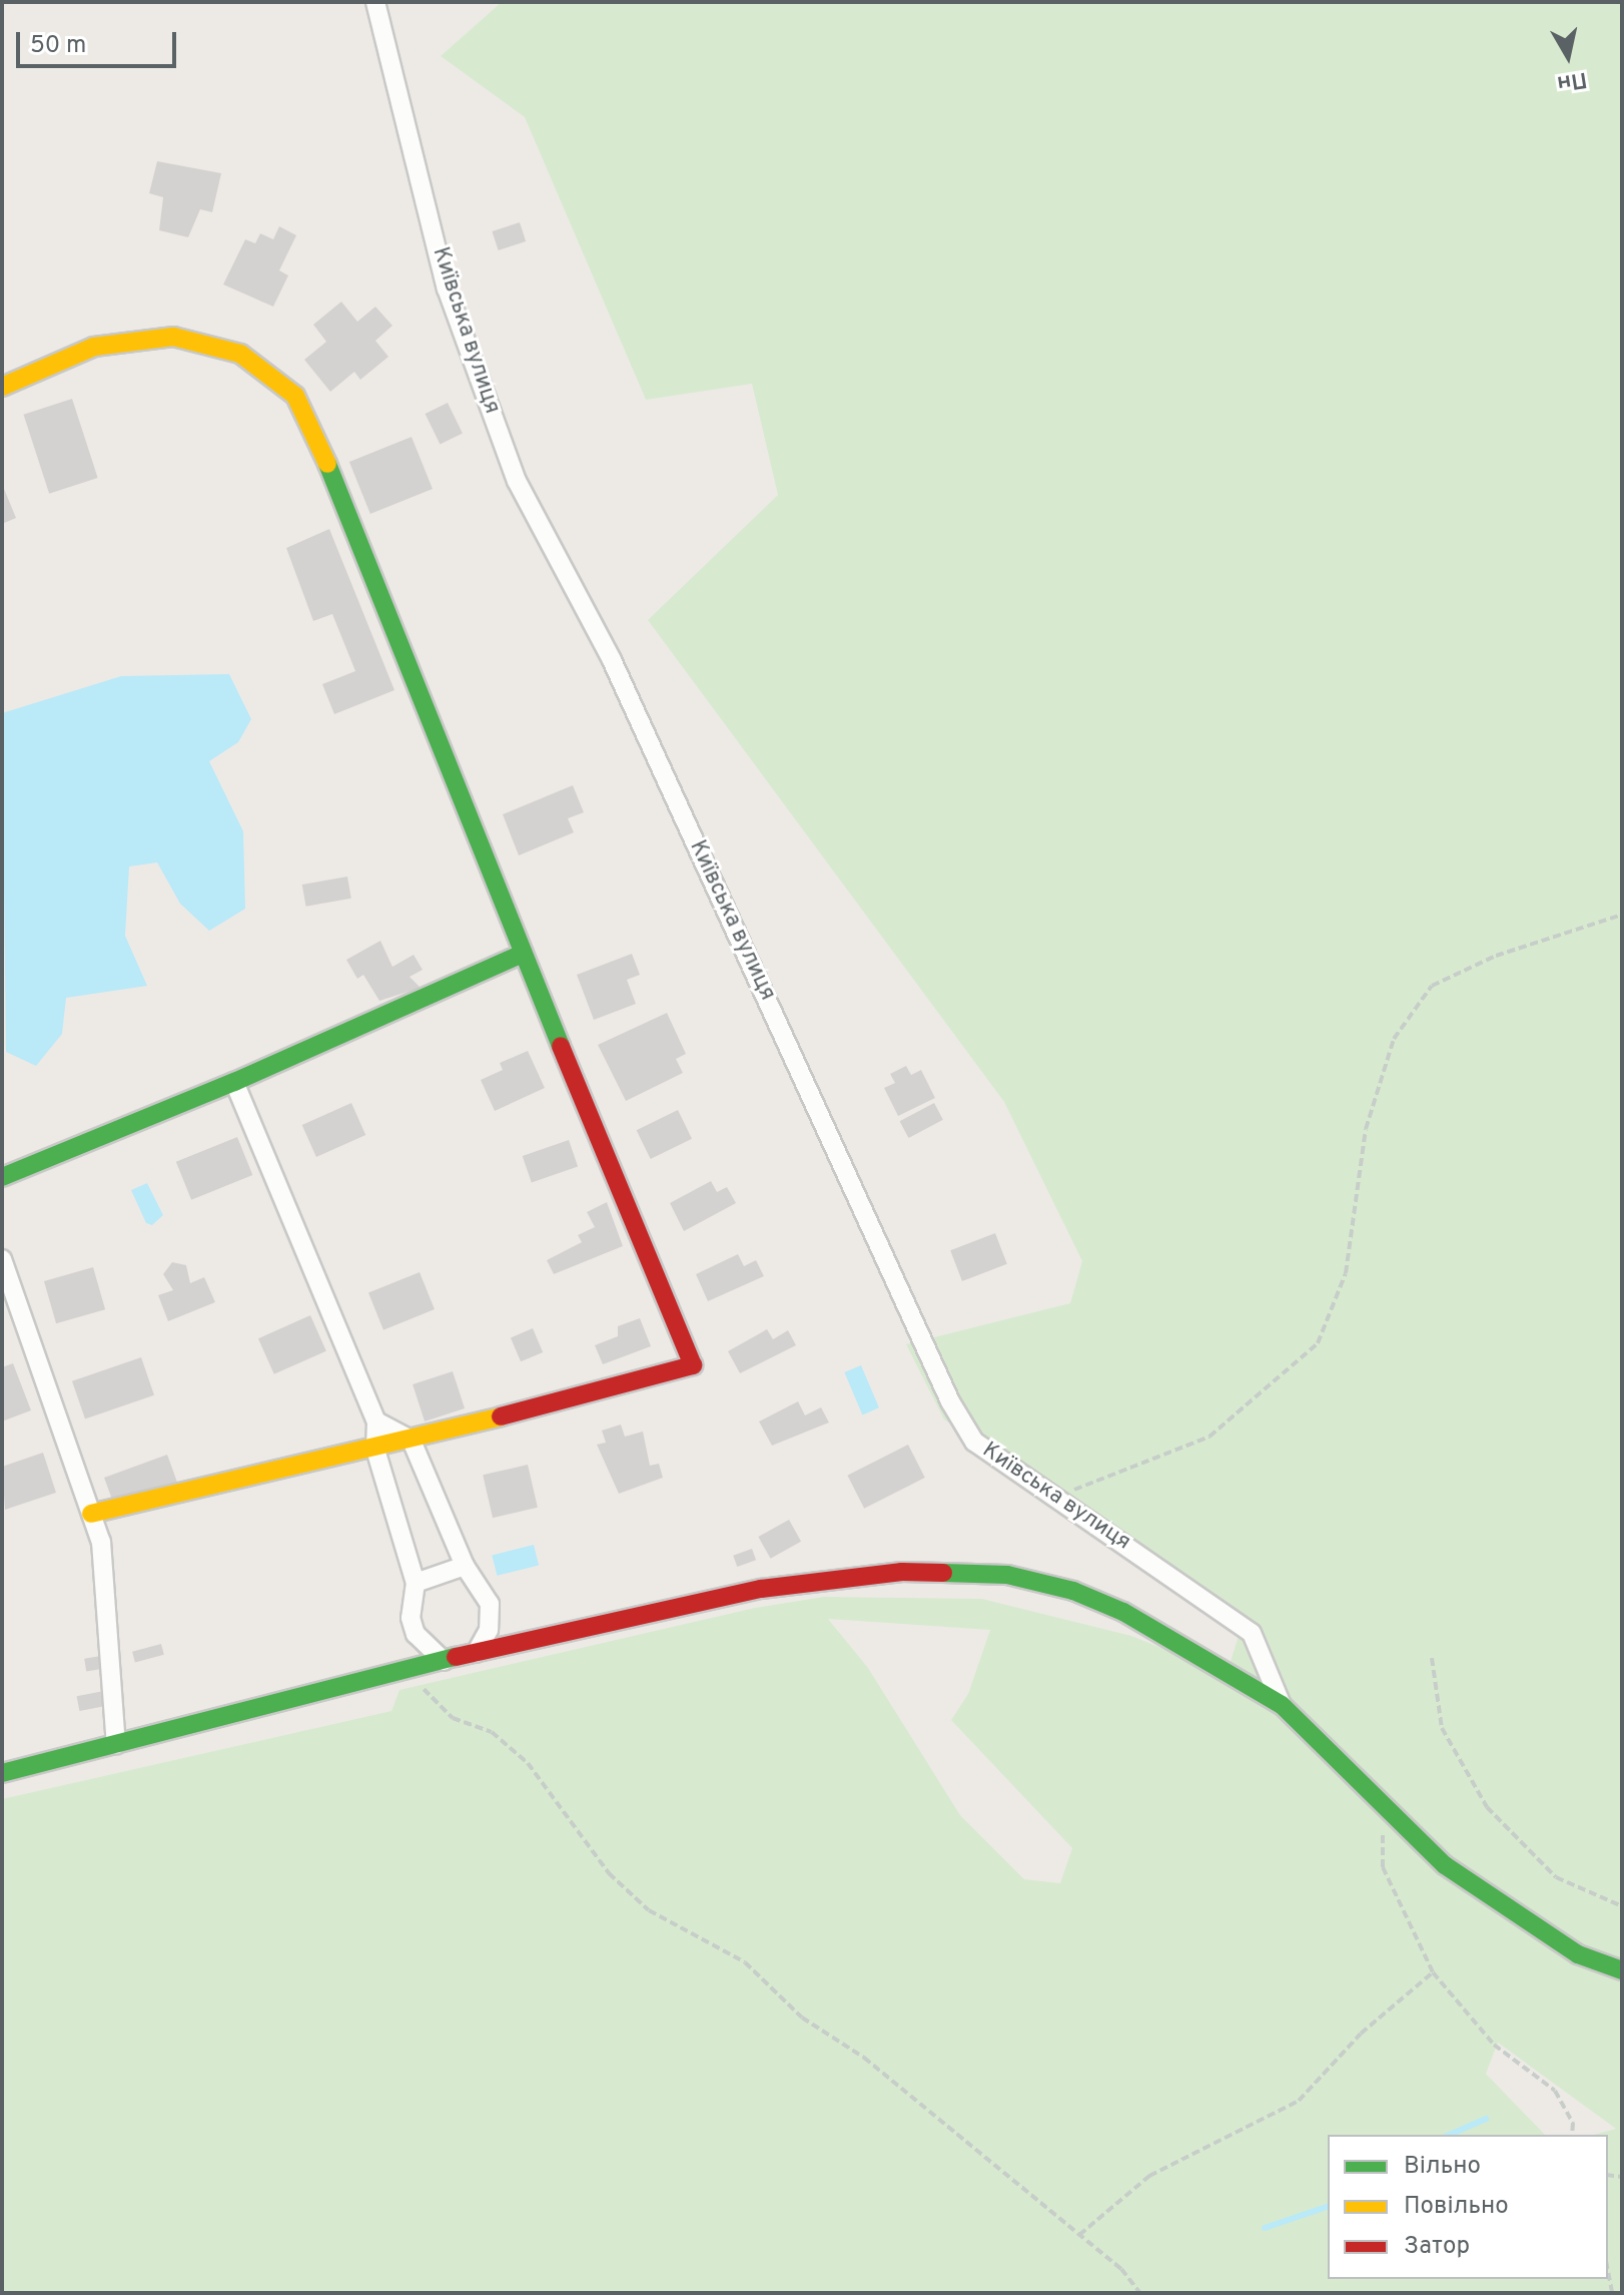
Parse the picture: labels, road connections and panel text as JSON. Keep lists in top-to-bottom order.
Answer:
{
  "streets": {
    "street": ["Київська вулиця"]
  },
  "legend": ["Вільно", "Повільно", "Затор"],
  "scale_bar": "50 m",
  "north": "bottom"
}
